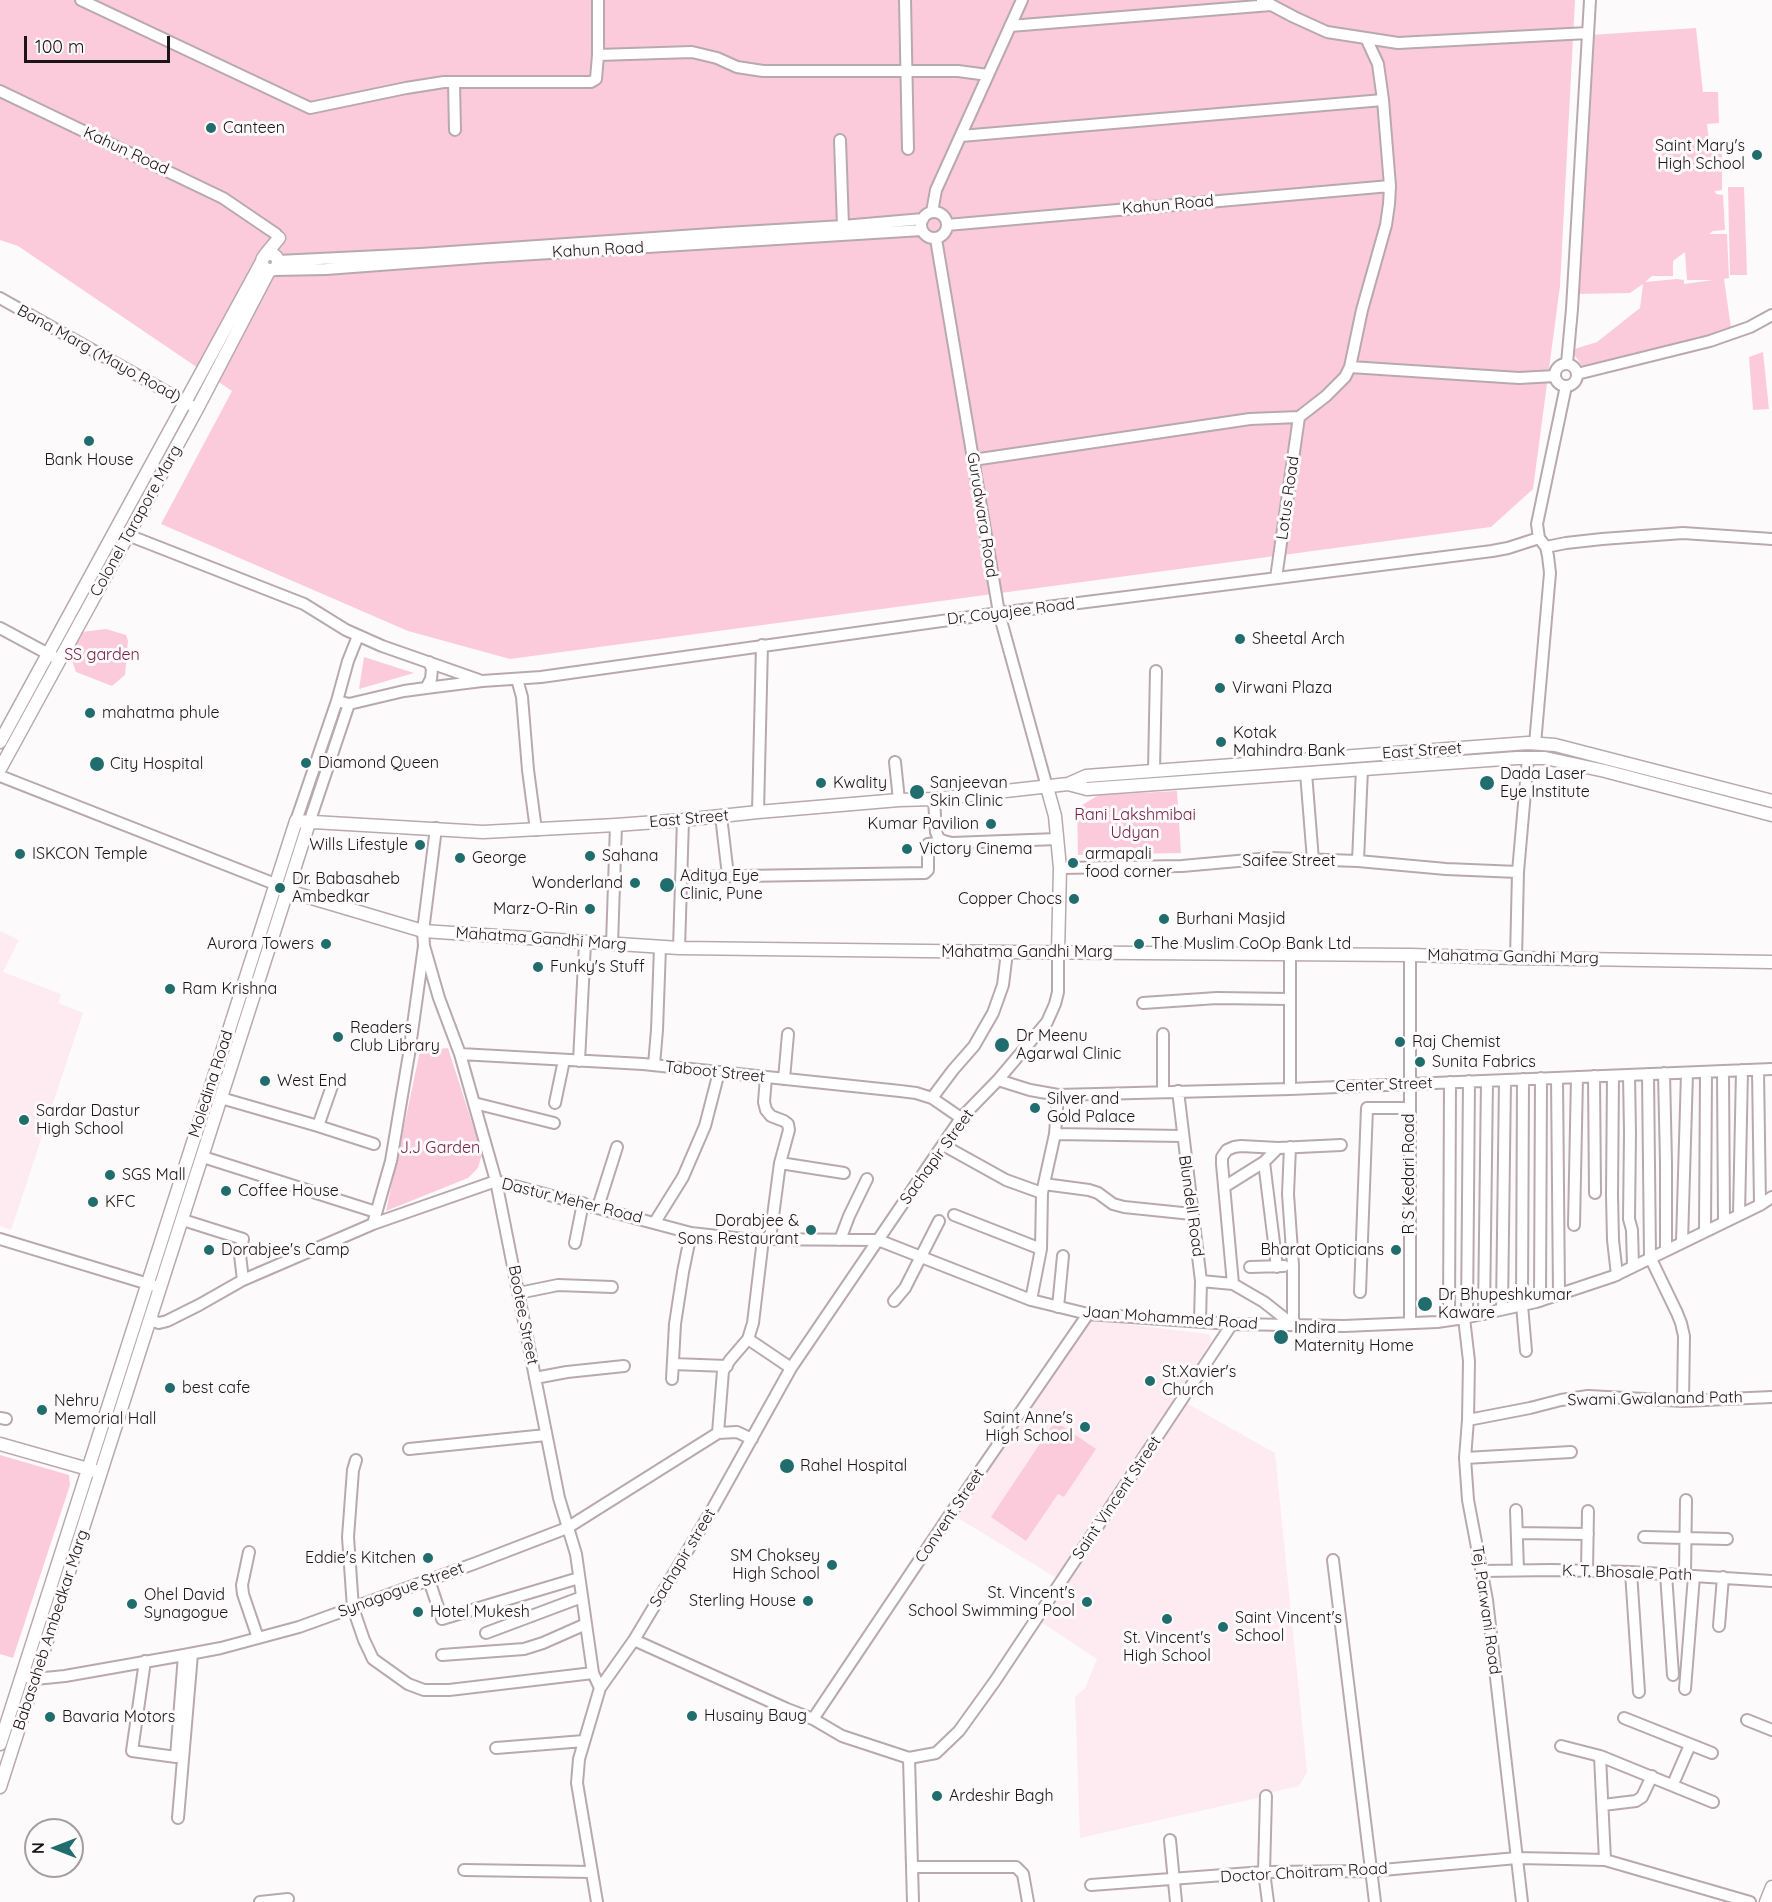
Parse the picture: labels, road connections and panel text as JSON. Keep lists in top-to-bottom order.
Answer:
{
  "streets": {
    "main road": [
      "Colonel Tarapore Marg",
      "East Street",
      "Mahatma Gandhi Marg",
      "Moledina Road",
      "Babasaheb Ambedkar Marg"
    ],
    "street": [
      "Kahun Road",
      "Bana Marg (Mayo Road)",
      "Lotus Road",
      "Gurudwara Road",
      "Dr. Coyajee Road",
      "Saifee Street",
      "Taboot Street",
      "Center Street",
      "Sachapir Street",
      "R S Kedari Road",
      "Dastur Meher Road",
      "Blundell Road",
      "Bootee Street",
      "Jaan Mohammed Road",
      "Swami Gwalanand Path",
      "Saint Vincent Street",
      "Convent Street",
      "Sachapir street",
      "K. T. Bhosale Path",
      "Synagogue Street",
      "Tej Parwani Road",
      "Doctor Choitram Road"
    ]
  },
  "crossings": [
    ["Kahun Road", "Gurudwara Road"],
    ["Kahun Road", "Colonel Tarapore Marg"],
    ["Bana Marg (Mayo Road)", "Colonel Tarapore Marg"],
    ["Lotus Road", "Dr. Coyajee Road"],
    ["Gurudwara Road", "Dr. Coyajee Road"],
    ["Gurudwara Road", "East Street"],
    ["Dr. Coyajee Road", "Moledina Road"],
    ["East Street", "Moledina Road"],
    ["Mahatma Gandhi Marg", "Moledina Road"],
    ["Mahatma Gandhi Marg", "Sachapir Street"],
    ["Mahatma Gandhi Marg", "R S Kedari Road"],
    ["Taboot Street", "Sachapir Street"],
    ["Taboot Street", "Bootee Street"],
    ["Moledina Road", "Dastur Meher Road"],
    ["Moledina Road", "Babasaheb Ambedkar Marg"],
    ["Center Street", "Sachapir Street"],
    ["Center Street", "R S Kedari Road"],
    ["Center Street", "Blundell Road"],
    ["Center Street", "Tej Parwani Road"],
    ["Sachapir Street", "Dastur Meher Road"],
    ["Sachapir Street", "Jaan Mohammed Road"],
    ["Sachapir Street", "Sachapir street"],
    ["R S Kedari Road", "Jaan Mohammed Road"],
    ["Dastur Meher Road", "Bootee Street"],
    ["Dastur Meher Road", "Jaan Mohammed Road"],
    ["Dastur Meher Road", "Sachapir street"],
    ["Blundell Road", "Jaan Mohammed Road"],
    ["Blundell Road", "Sachapir street"],
    ["Bootee Street", "Sachapir street"],
    ["Bootee Street", "Synagogue Street"],
    ["Jaan Mohammed Road", "Saint Vincent Street"],
    ["Jaan Mohammed Road", "Convent Street"],
    ["Jaan Mohammed Road", "Sachapir street"],
    ["Jaan Mohammed Road", "Tej Parwani Road"],
    ["Swami Gwalanand Path", "Tej Parwani Road"],
    ["K. T. Bhosale Path", "Tej Parwani Road"],
    ["Synagogue Street", "Babasaheb Ambedkar Marg"],
    ["Tej Parwani Road", "Doctor Choitram Road"]
  ],
  "parks": ["SS garden", "Rani Lakshmibai Udyan", "J.J Garden"],
  "places": [
    "Canteen",
    "Saint Mary's High School",
    "Bank House",
    "Sheetal Arch",
    "Virwani Plaza",
    "mahatma phule",
    "Kotak Mahindra Bank",
    "Diamond Queen",
    "City Hospital",
    "Kwality",
    "Dada Laser Eye Institute",
    "Sanjeevan Skin Clinic",
    "Kumar Pavilion",
    "Wills Lifestyle",
    "Victory Cinema",
    "ISKCON Temple",
    "Sahana",
    "George",
    "armapali food corner",
    "Wonderland",
    "Aditya Eye Clinic, Pune",
    "Dr. Babasaheb Ambedkar",
    "Copper Chocs",
    "Marz-O-Rin",
    "Burhani Masjid",
    "Aurora Towers",
    "The Muslim CoOp Bank Ltd",
    "Funky's Stuff",
    "Ram Krishna",
    "Readers Club Library",
    "Raj Chemist",
    "Dr Meenu Agarwal Clinic",
    "Sunita Fabrics",
    "West End",
    "Silver and Gold Palace",
    "Sardar Dastur High School",
    "SGS Mall",
    "Coffee House",
    "KFC",
    "Dorabjee & Sons Restaurant",
    "Dorabjee's Camp",
    "Bharat Opticians",
    "Dr Bhupeshkumar Kaware",
    "Indira Maternity Home",
    "St.Xavier's Church",
    "best cafe",
    "Nehru Memorial Hall",
    "Saint Anne's High School",
    "Rahel Hospital",
    "Eddie's Kitchen",
    "SM Choksey High School",
    "Sterling House",
    "St. Vincent's School Swimming Pool",
    "Ohel David Synagogue",
    "Hotel Mukesh",
    "St. Vincent's High School",
    "Saint Vincent's School",
    "Husainy Baug",
    "Bavaria Motors",
    "Ardeshir Bagh"
  ],
  "scale_bar": "100 m",
  "north": "left"
}
